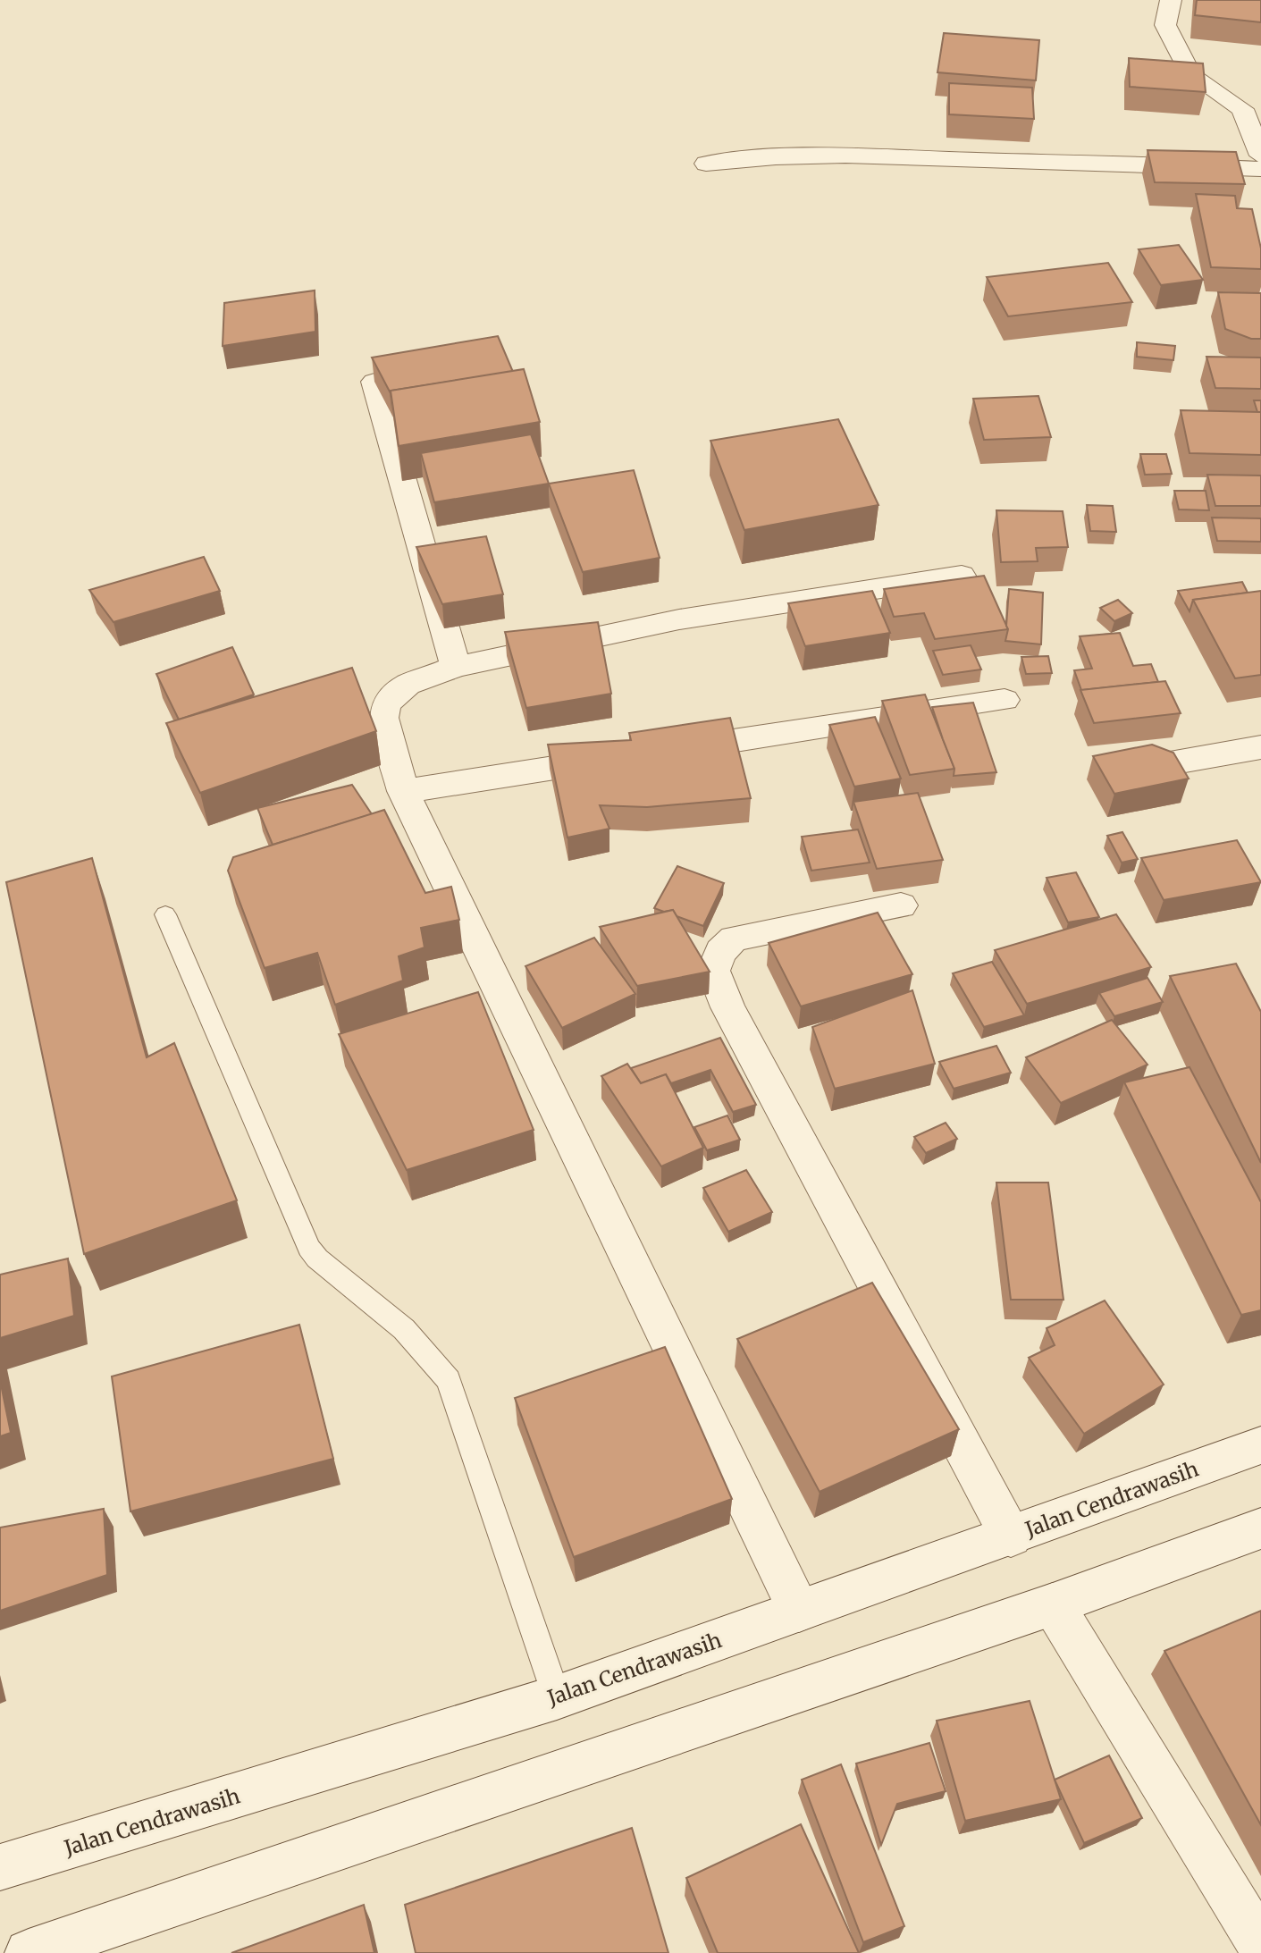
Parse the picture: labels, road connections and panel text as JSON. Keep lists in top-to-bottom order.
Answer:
{
  "streets": {
    "street": ["Jalan Cendrawasih"]
  }
}
